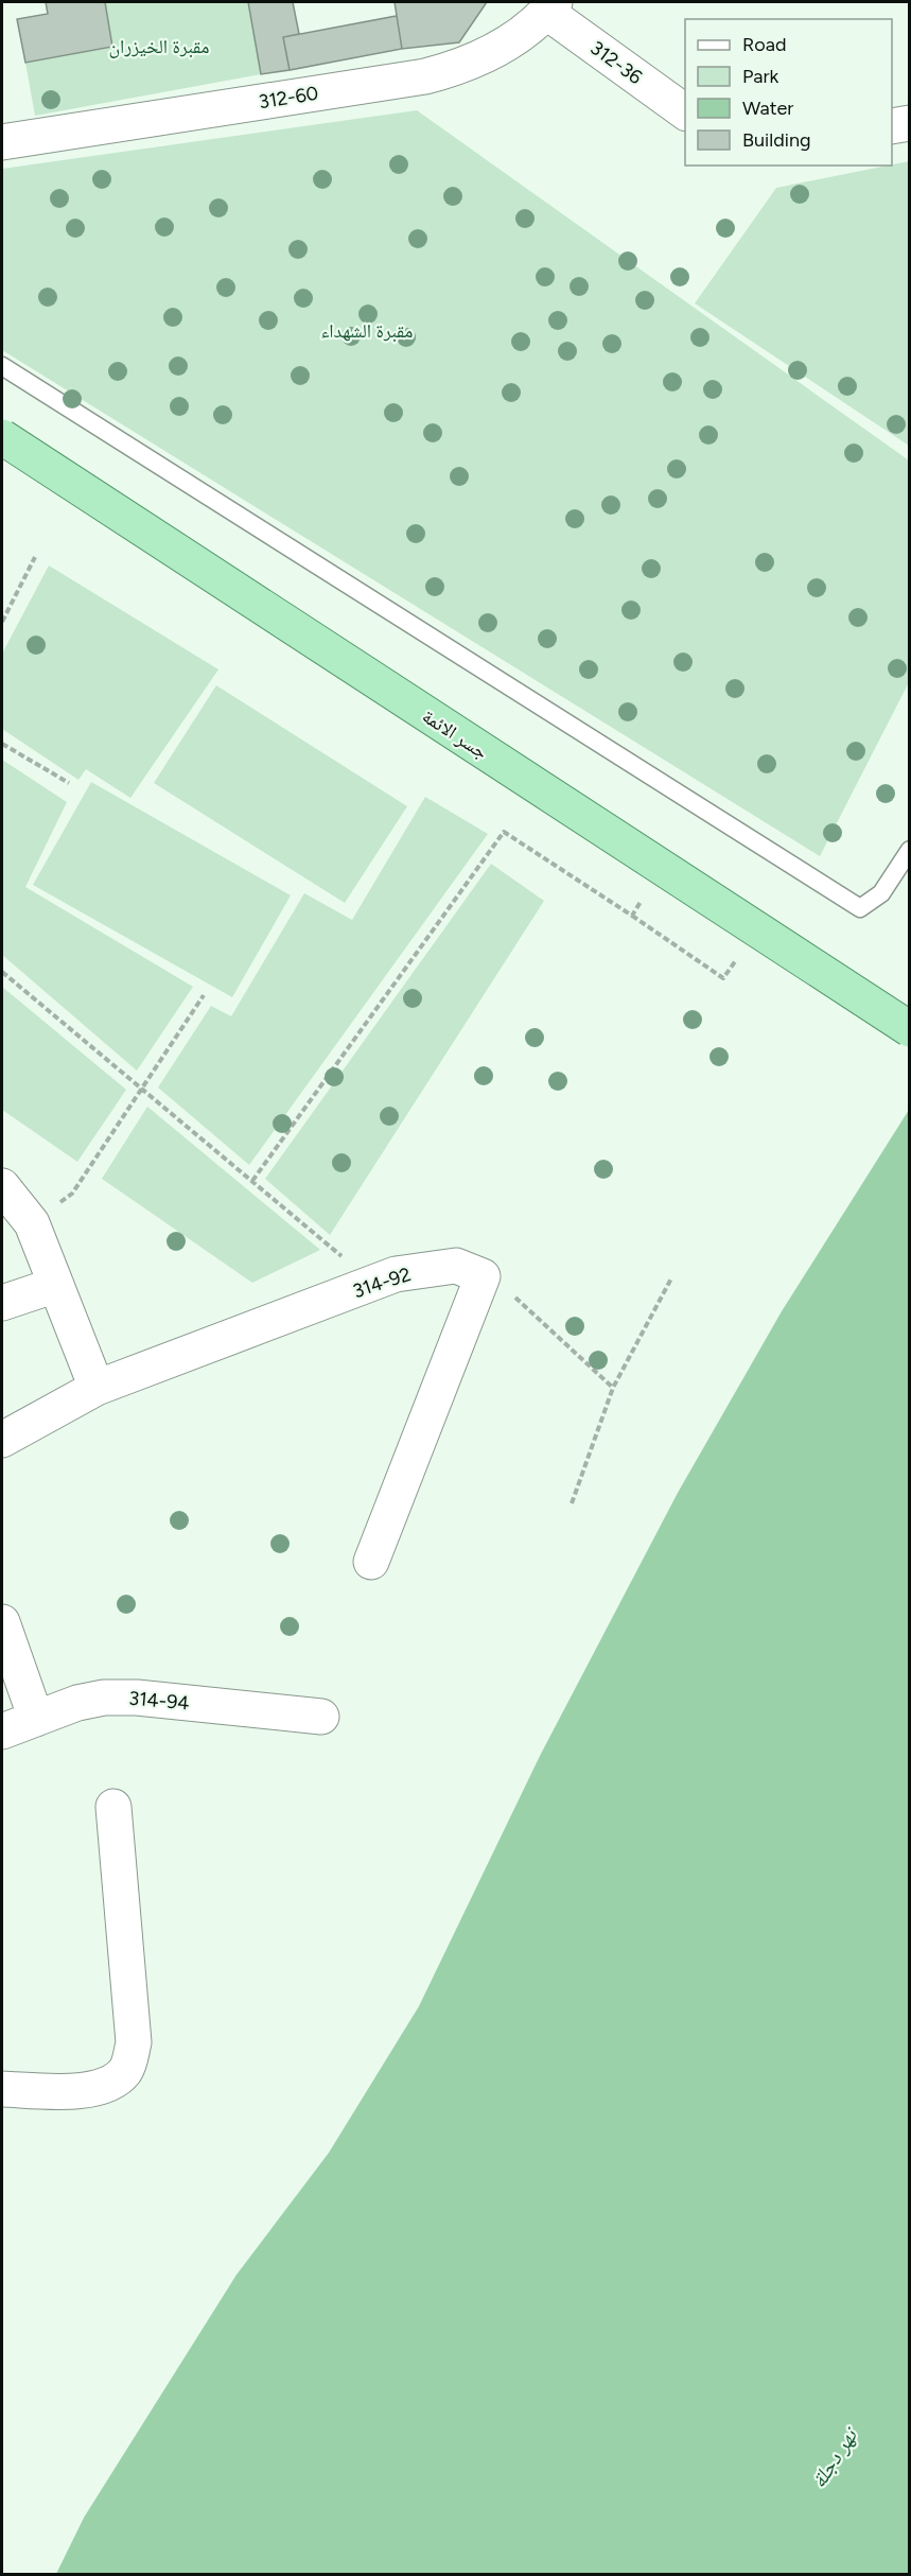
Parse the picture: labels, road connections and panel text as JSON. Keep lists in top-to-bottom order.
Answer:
{
  "streets": {
    "main road": ["جسر الائمة"],
    "street": [
      "312-36",
      "312-60",
      "314-92",
      "314-94"
    ]
  },
  "crossings": [
    ["312-36", "312-60"]
  ],
  "water": ["نهر دجلة"],
  "parks": ["مقبرة الخيزران", "مقبرة الشهداء"],
  "legend": [
    "Road",
    "Park",
    "Water",
    "Building"
  ]
}
